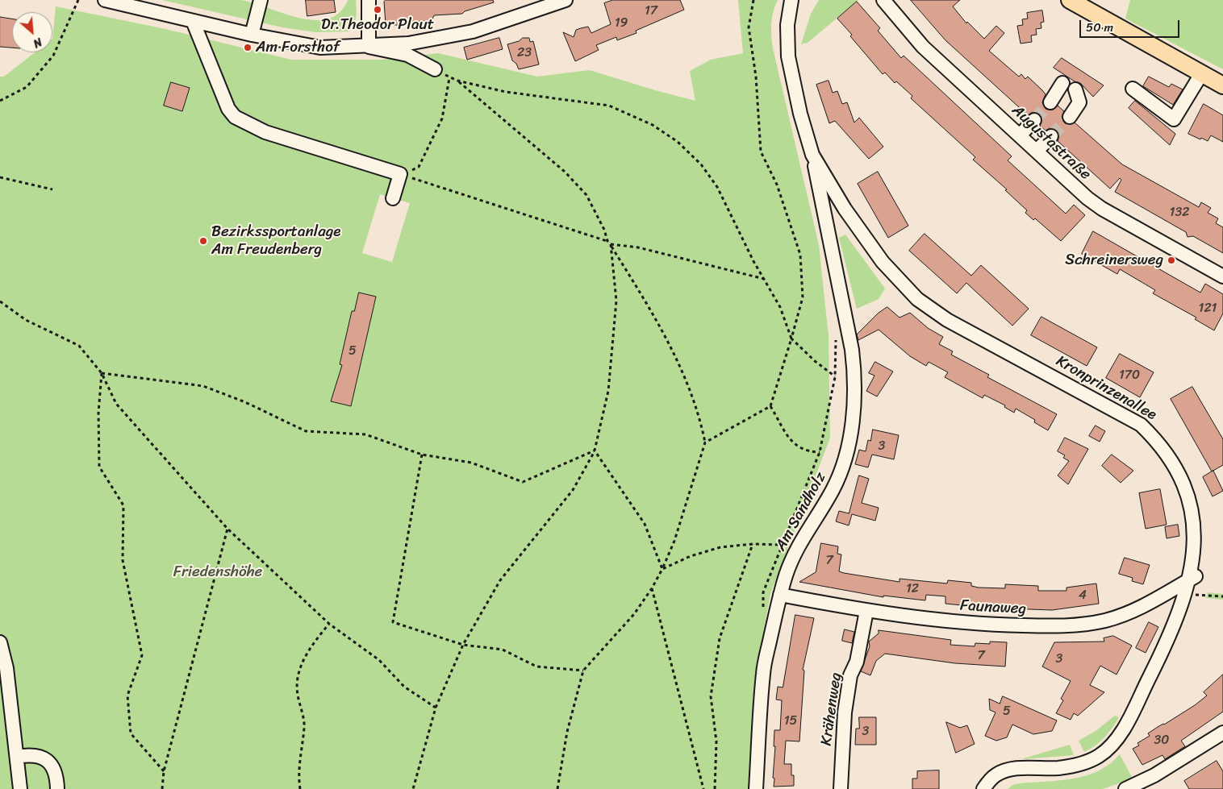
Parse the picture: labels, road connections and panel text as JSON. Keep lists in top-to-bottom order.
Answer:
{
  "streets": {
    "street": [
      "Augustastraße",
      "Kronprinzenallee",
      "Am Sandholz",
      "Faunaweg",
      "Krähenweg"
    ]
  },
  "crossings": [
    ["Kronprinzenallee", "Am Sandholz"],
    ["Kronprinzenallee", "Faunaweg"],
    ["Am Sandholz", "Faunaweg"],
    ["Faunaweg", "Krähenweg"]
  ],
  "parks": ["Friedenshöhe"],
  "places": [
    "Dr.Theodor Plaut",
    "Am Forsthof",
    "Bezirkssportanlage Am Freudenberg",
    "Schreinersweg"
  ],
  "house_numbers": [
    "17",
    "19",
    "23",
    "132",
    "121",
    "5",
    "170",
    "3",
    "7",
    "12",
    "4",
    "7",
    "3",
    "5",
    "15",
    "3",
    "30"
  ],
  "scale_bar": "50 m",
  "north": "bottom right"
}
